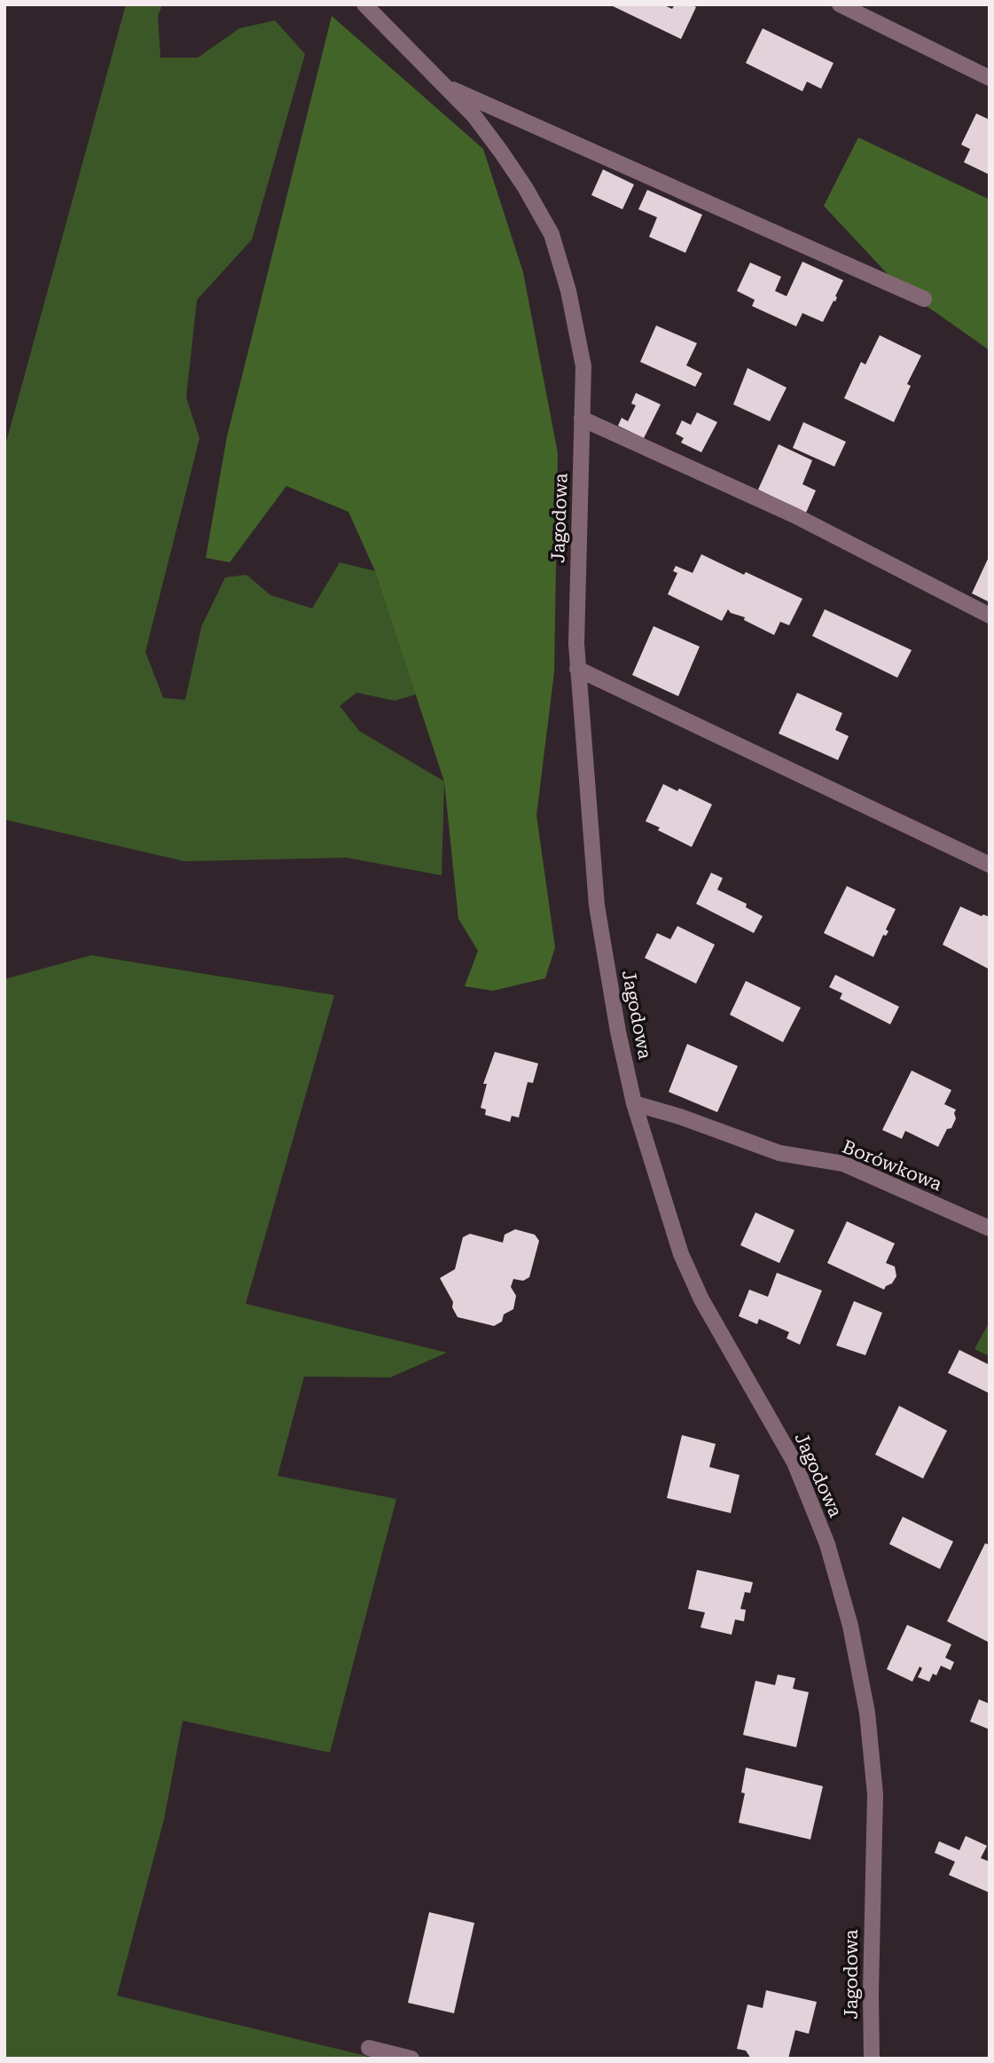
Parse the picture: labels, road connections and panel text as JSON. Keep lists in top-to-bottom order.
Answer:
{
  "streets": {
    "street": ["Jagodowa", "Borówkowa"]
  },
  "crossings": [
    ["Jagodowa", "Borówkowa"]
  ]
}
